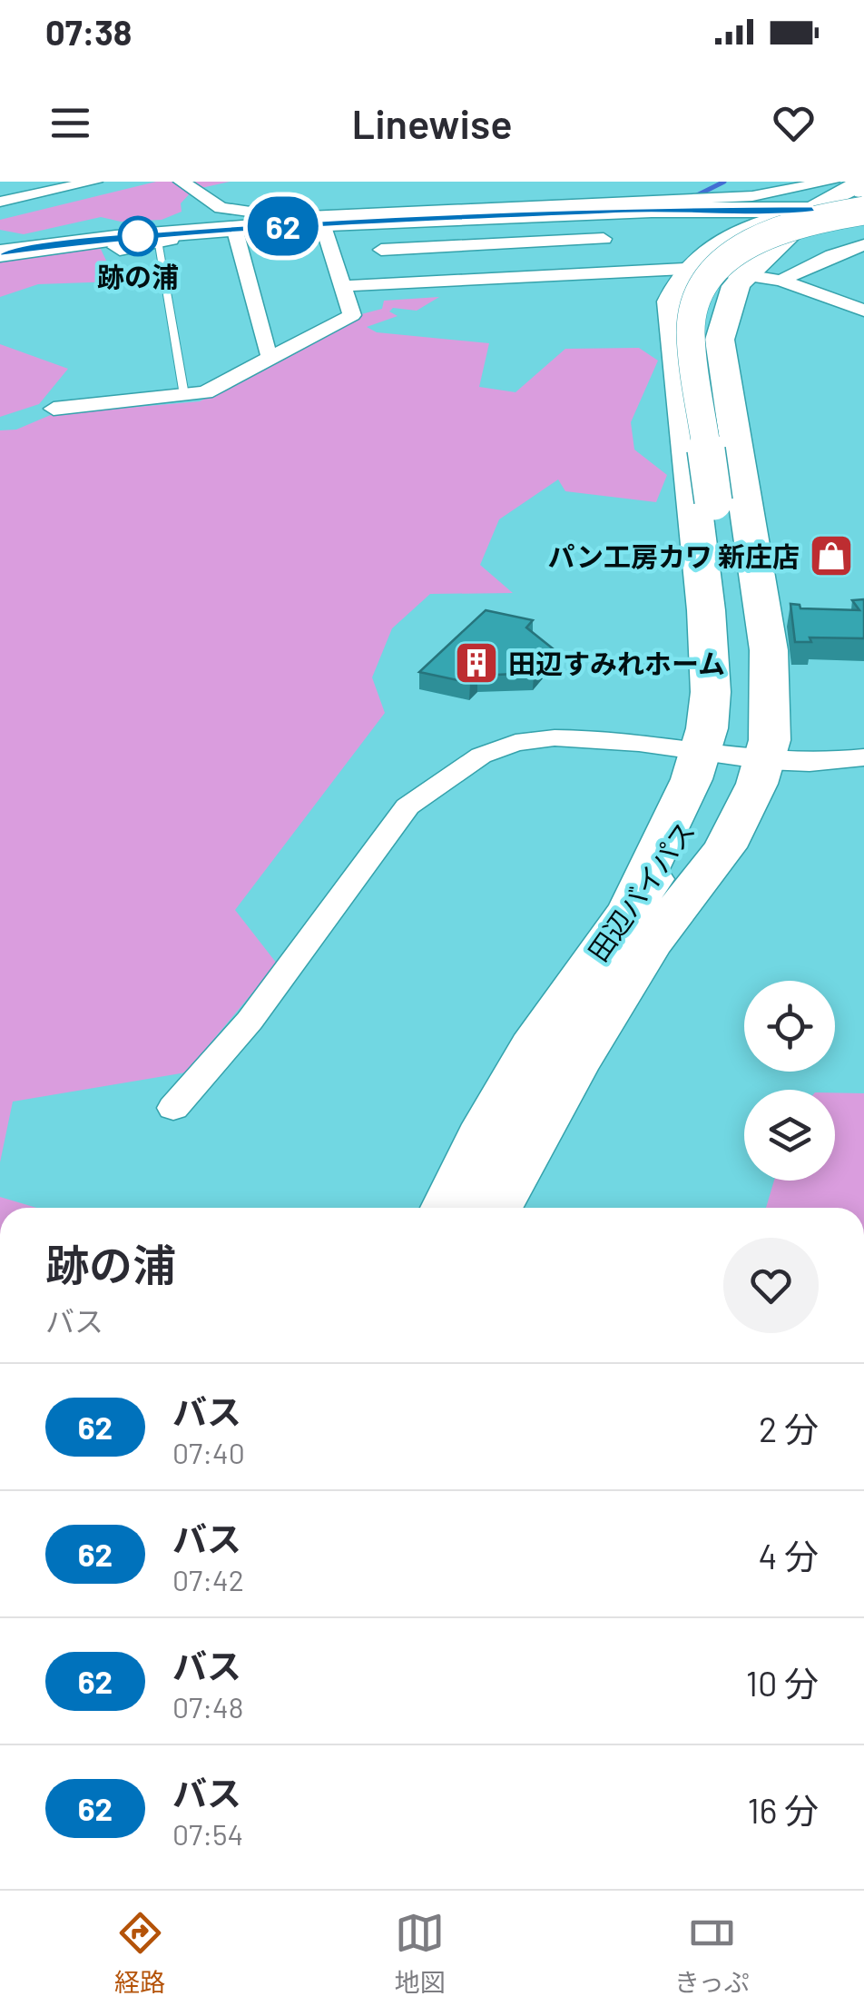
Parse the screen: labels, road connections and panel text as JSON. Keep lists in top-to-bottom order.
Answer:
{
  "streets": {
    "highway": ["田辺バイパス"]
  },
  "places": {
    "other": ["跡の浦"],
    "shop": ["パン工房カワ 新庄店"],
    "building": ["田辺すみれホーム"]
  },
  "lines": ["bus line 62"],
  "page": {
    "status": "07:38",
    "header": "Linewise",
    "on_map": "62",
    "heading": ["跡の浦", "バス"],
    "list": [
      {
        "mark": "62",
        "name": "バス",
        "note": "07:40",
        "value": "2 分"
      },
      {
        "mark": "62",
        "name": "バス",
        "note": "07:42",
        "value": "4 分"
      },
      {
        "mark": "62",
        "name": "バス",
        "note": "07:48",
        "value": "10 分"
      },
      {
        "mark": "62",
        "name": "バス",
        "note": "07:54",
        "value": "16 分"
      }
    ],
    "tabs": ["経路", "地図", "きっぷ"]
  }
}
